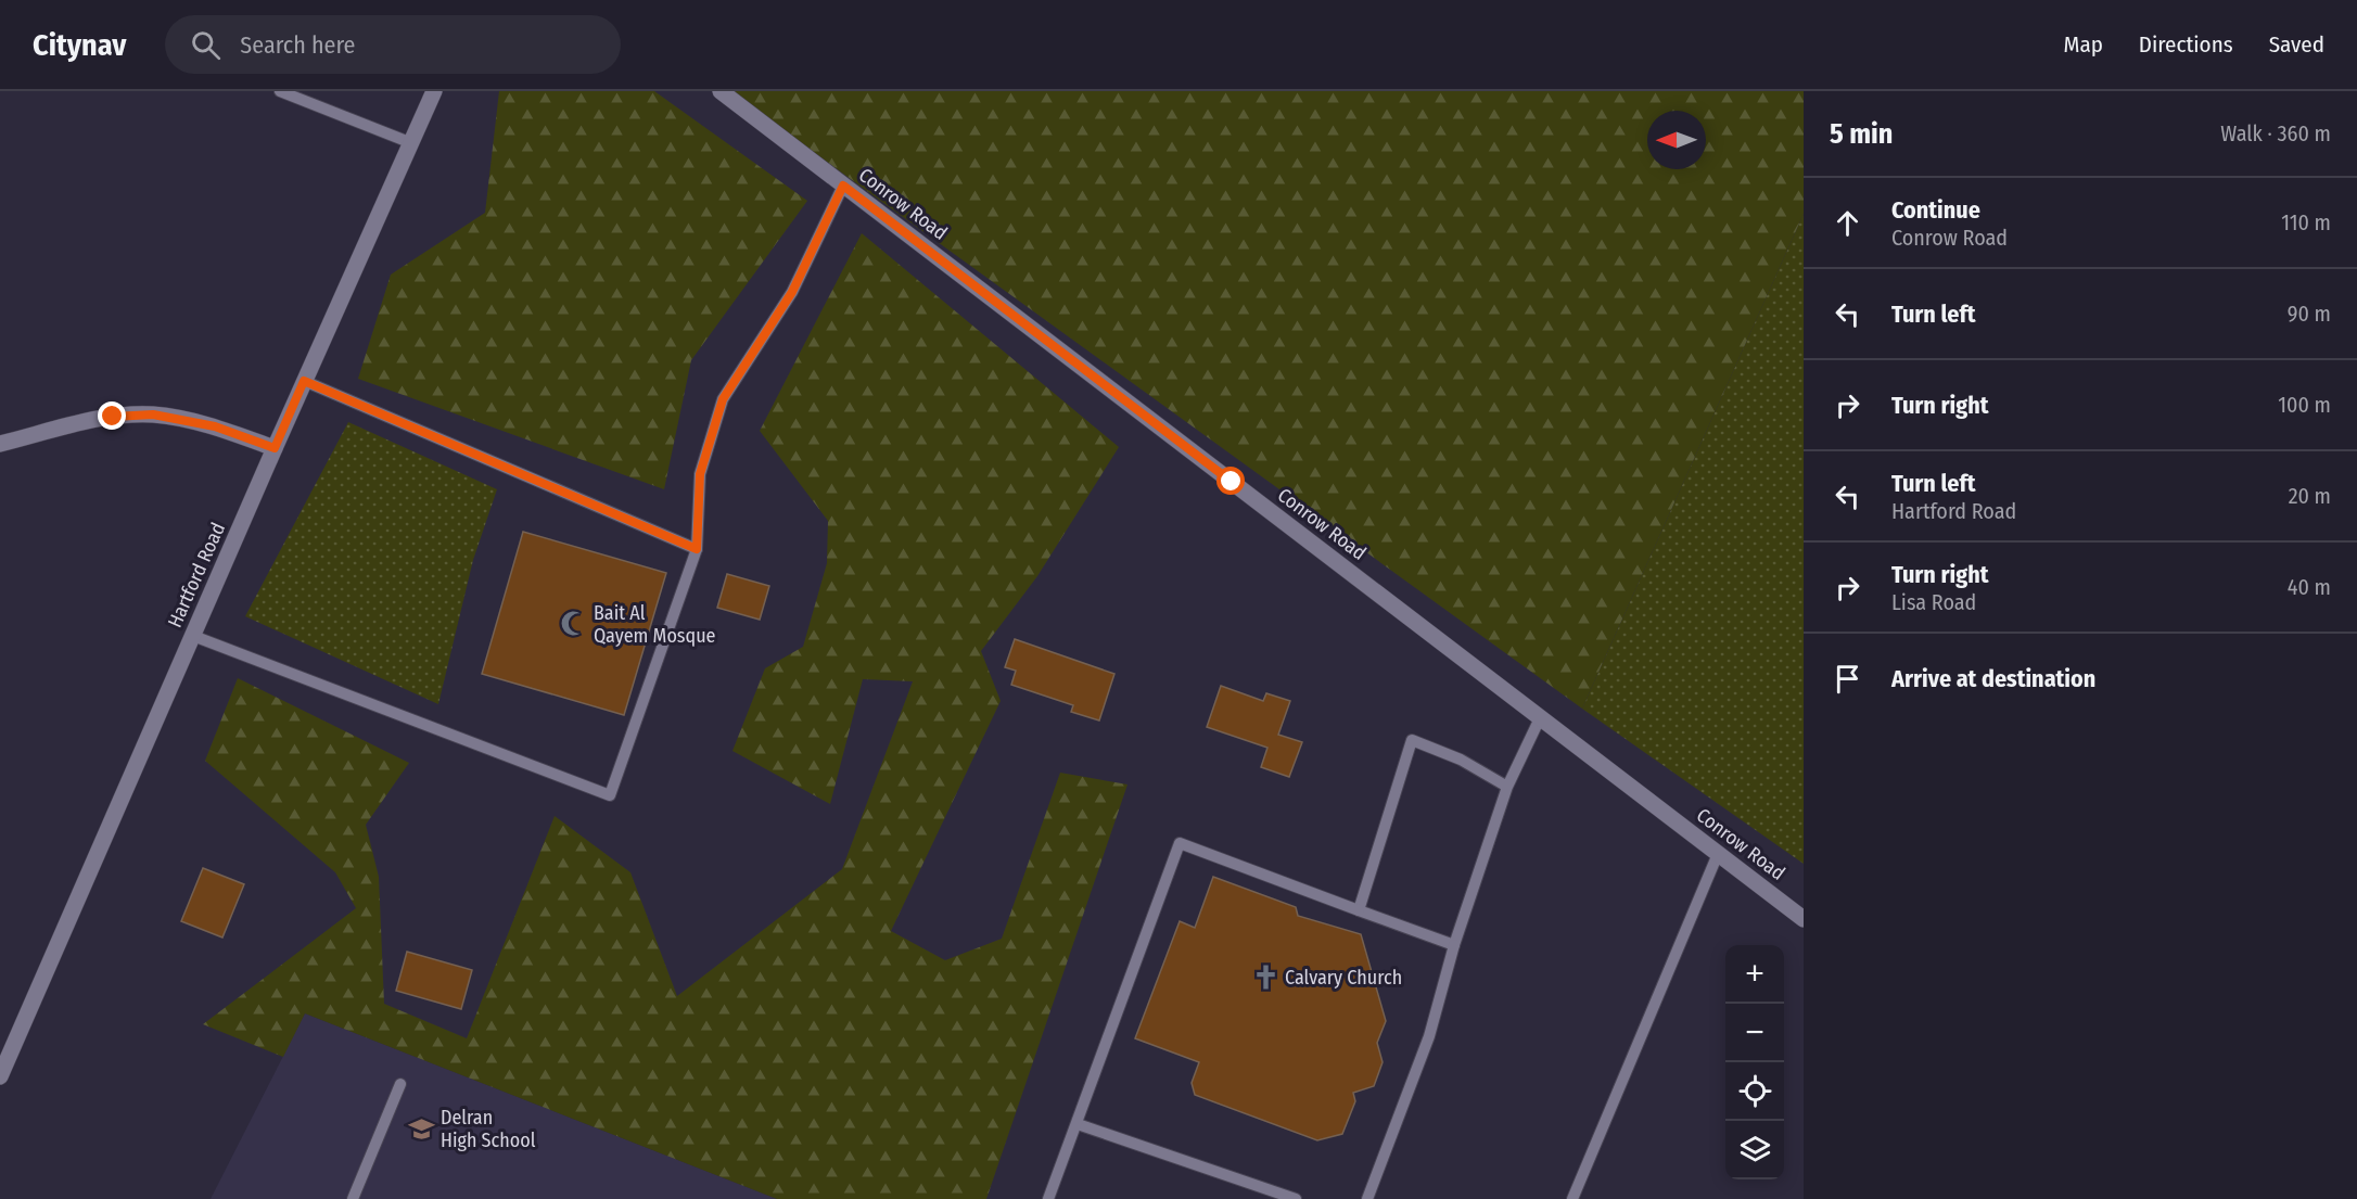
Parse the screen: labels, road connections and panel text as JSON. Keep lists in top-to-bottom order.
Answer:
{
  "streets": {
    "street": ["Conrow Road", "Hartford Road"]
  },
  "places": {
    "mosque": ["Bait Al Qayem Mosque"],
    "church": ["Calvary Church"],
    "school or university": ["Delran High School"]
  },
  "north": "left",
  "page": {
    "header": "Citynav",
    "search": "Search here",
    "nav": ["Map", "Directions", "Saved"],
    "heading": ["5 min", "Walk · 360 m"],
    "list": [
      ["Continue", "Conrow Road", "110 m"],
      ["Turn left", "90 m"],
      ["Turn right", "100 m"],
      ["Turn left", "Hartford Road", "20 m"],
      ["Turn right", "Lisa Road", "40 m"],
      "Arrive at destination"
    ],
    "map_buttons": ["+", "−"]
  }
}
